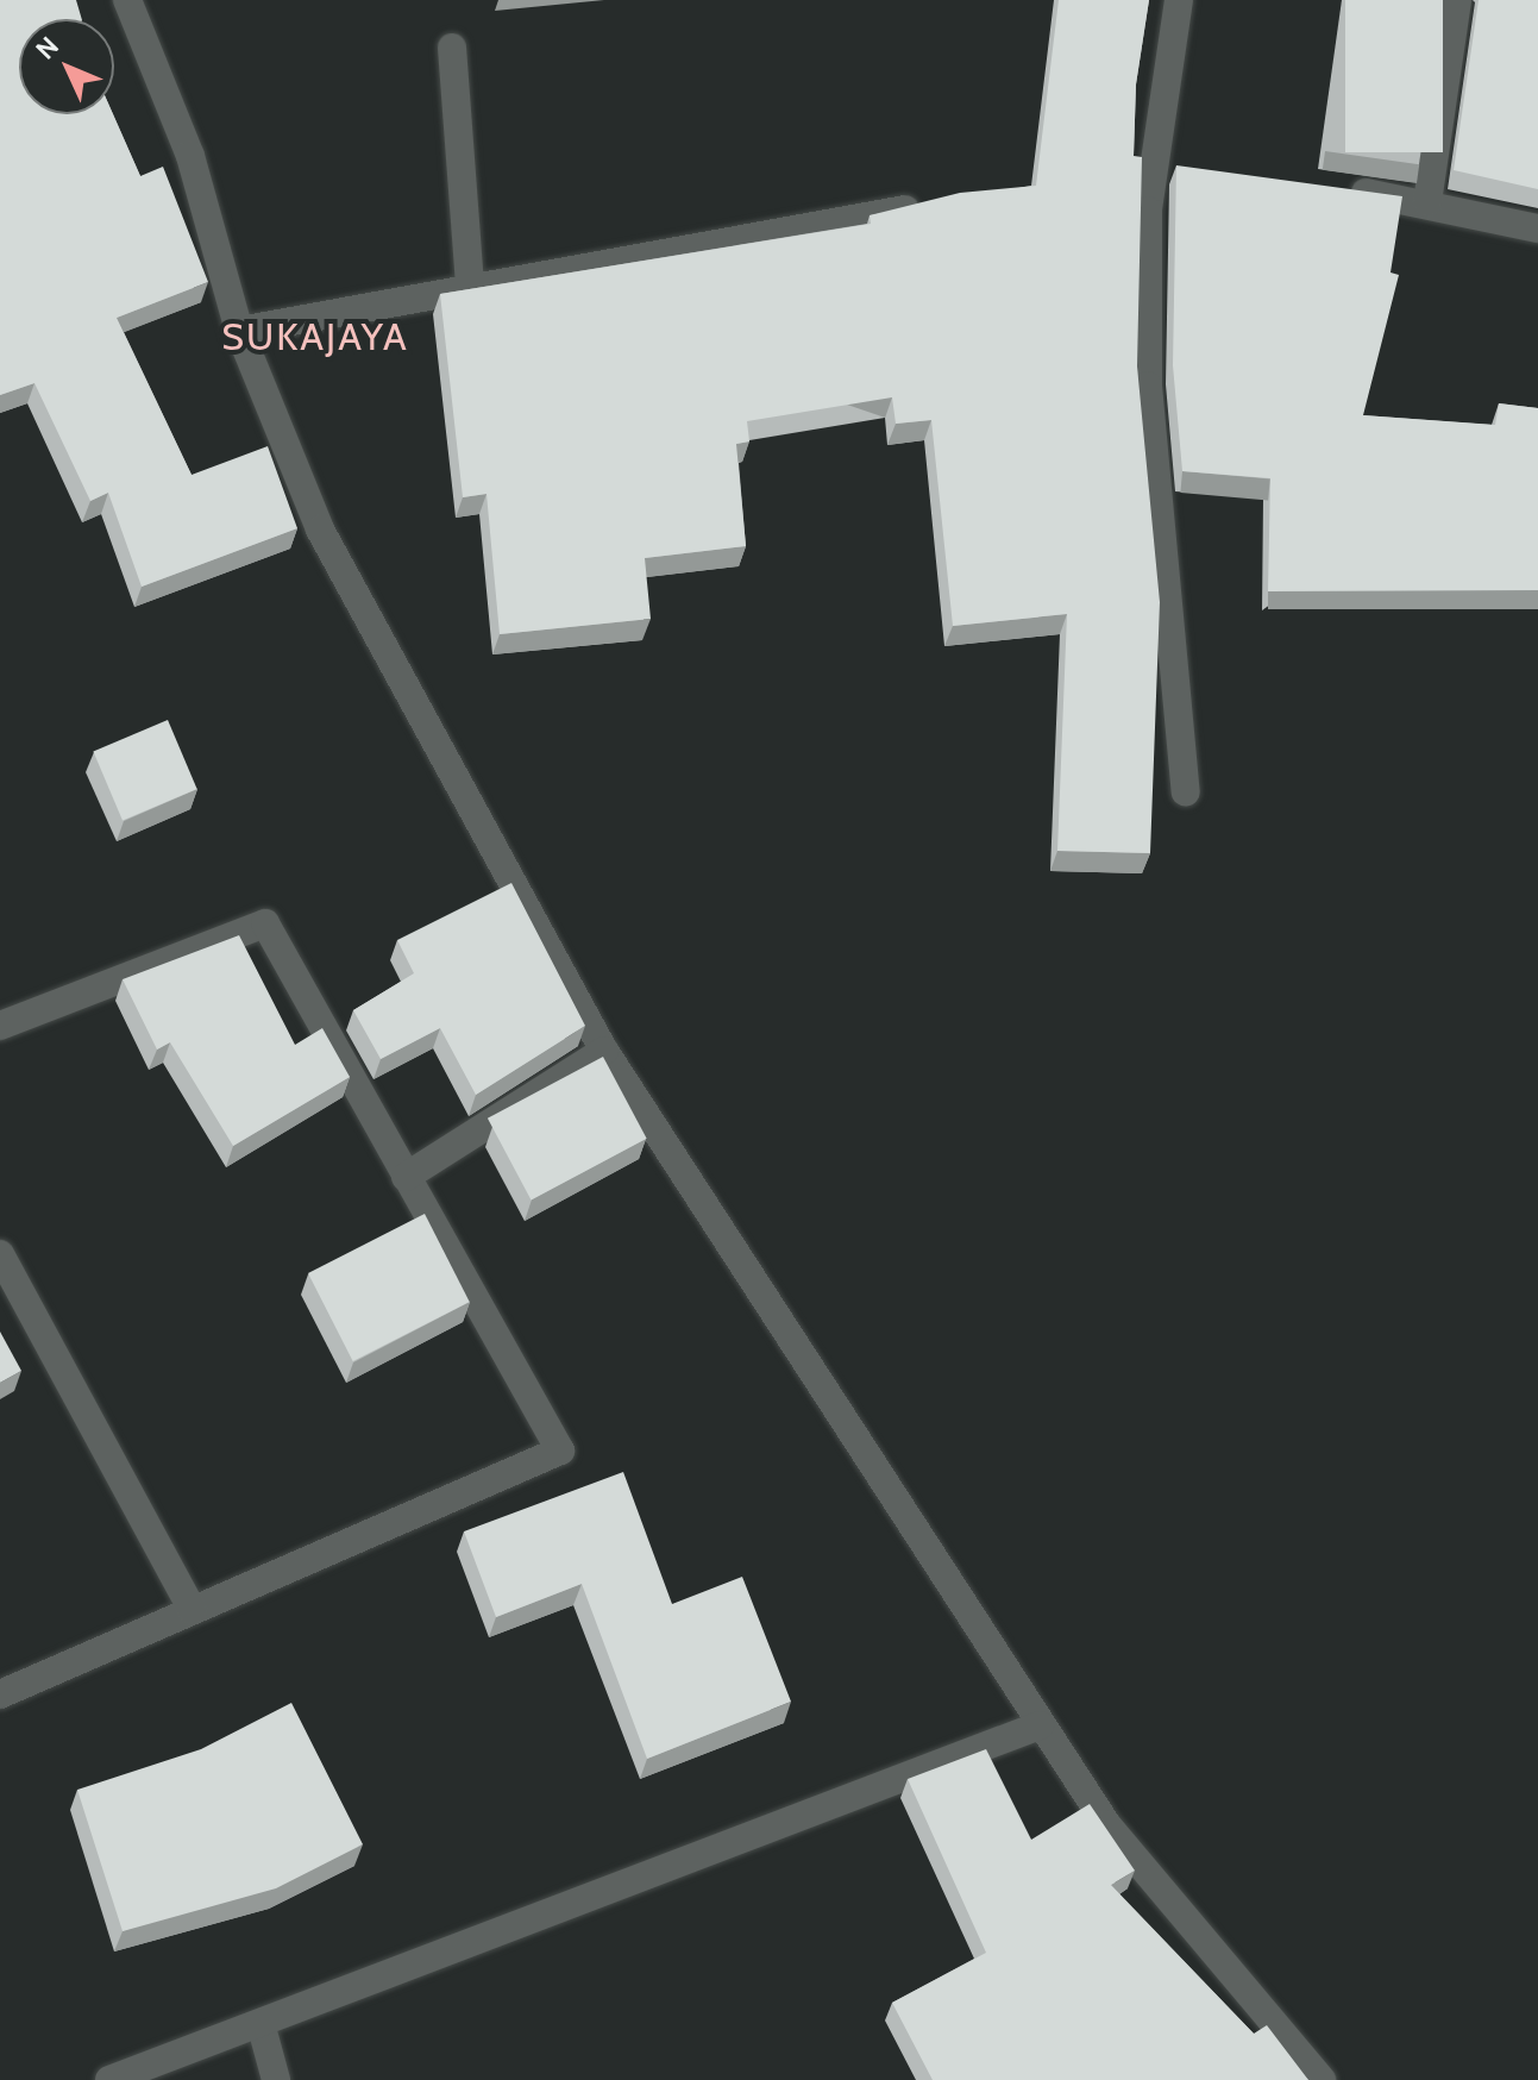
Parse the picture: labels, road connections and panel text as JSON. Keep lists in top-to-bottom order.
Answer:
{
  "districts": ["SUKAJAYA"],
  "north": "top left"
}
